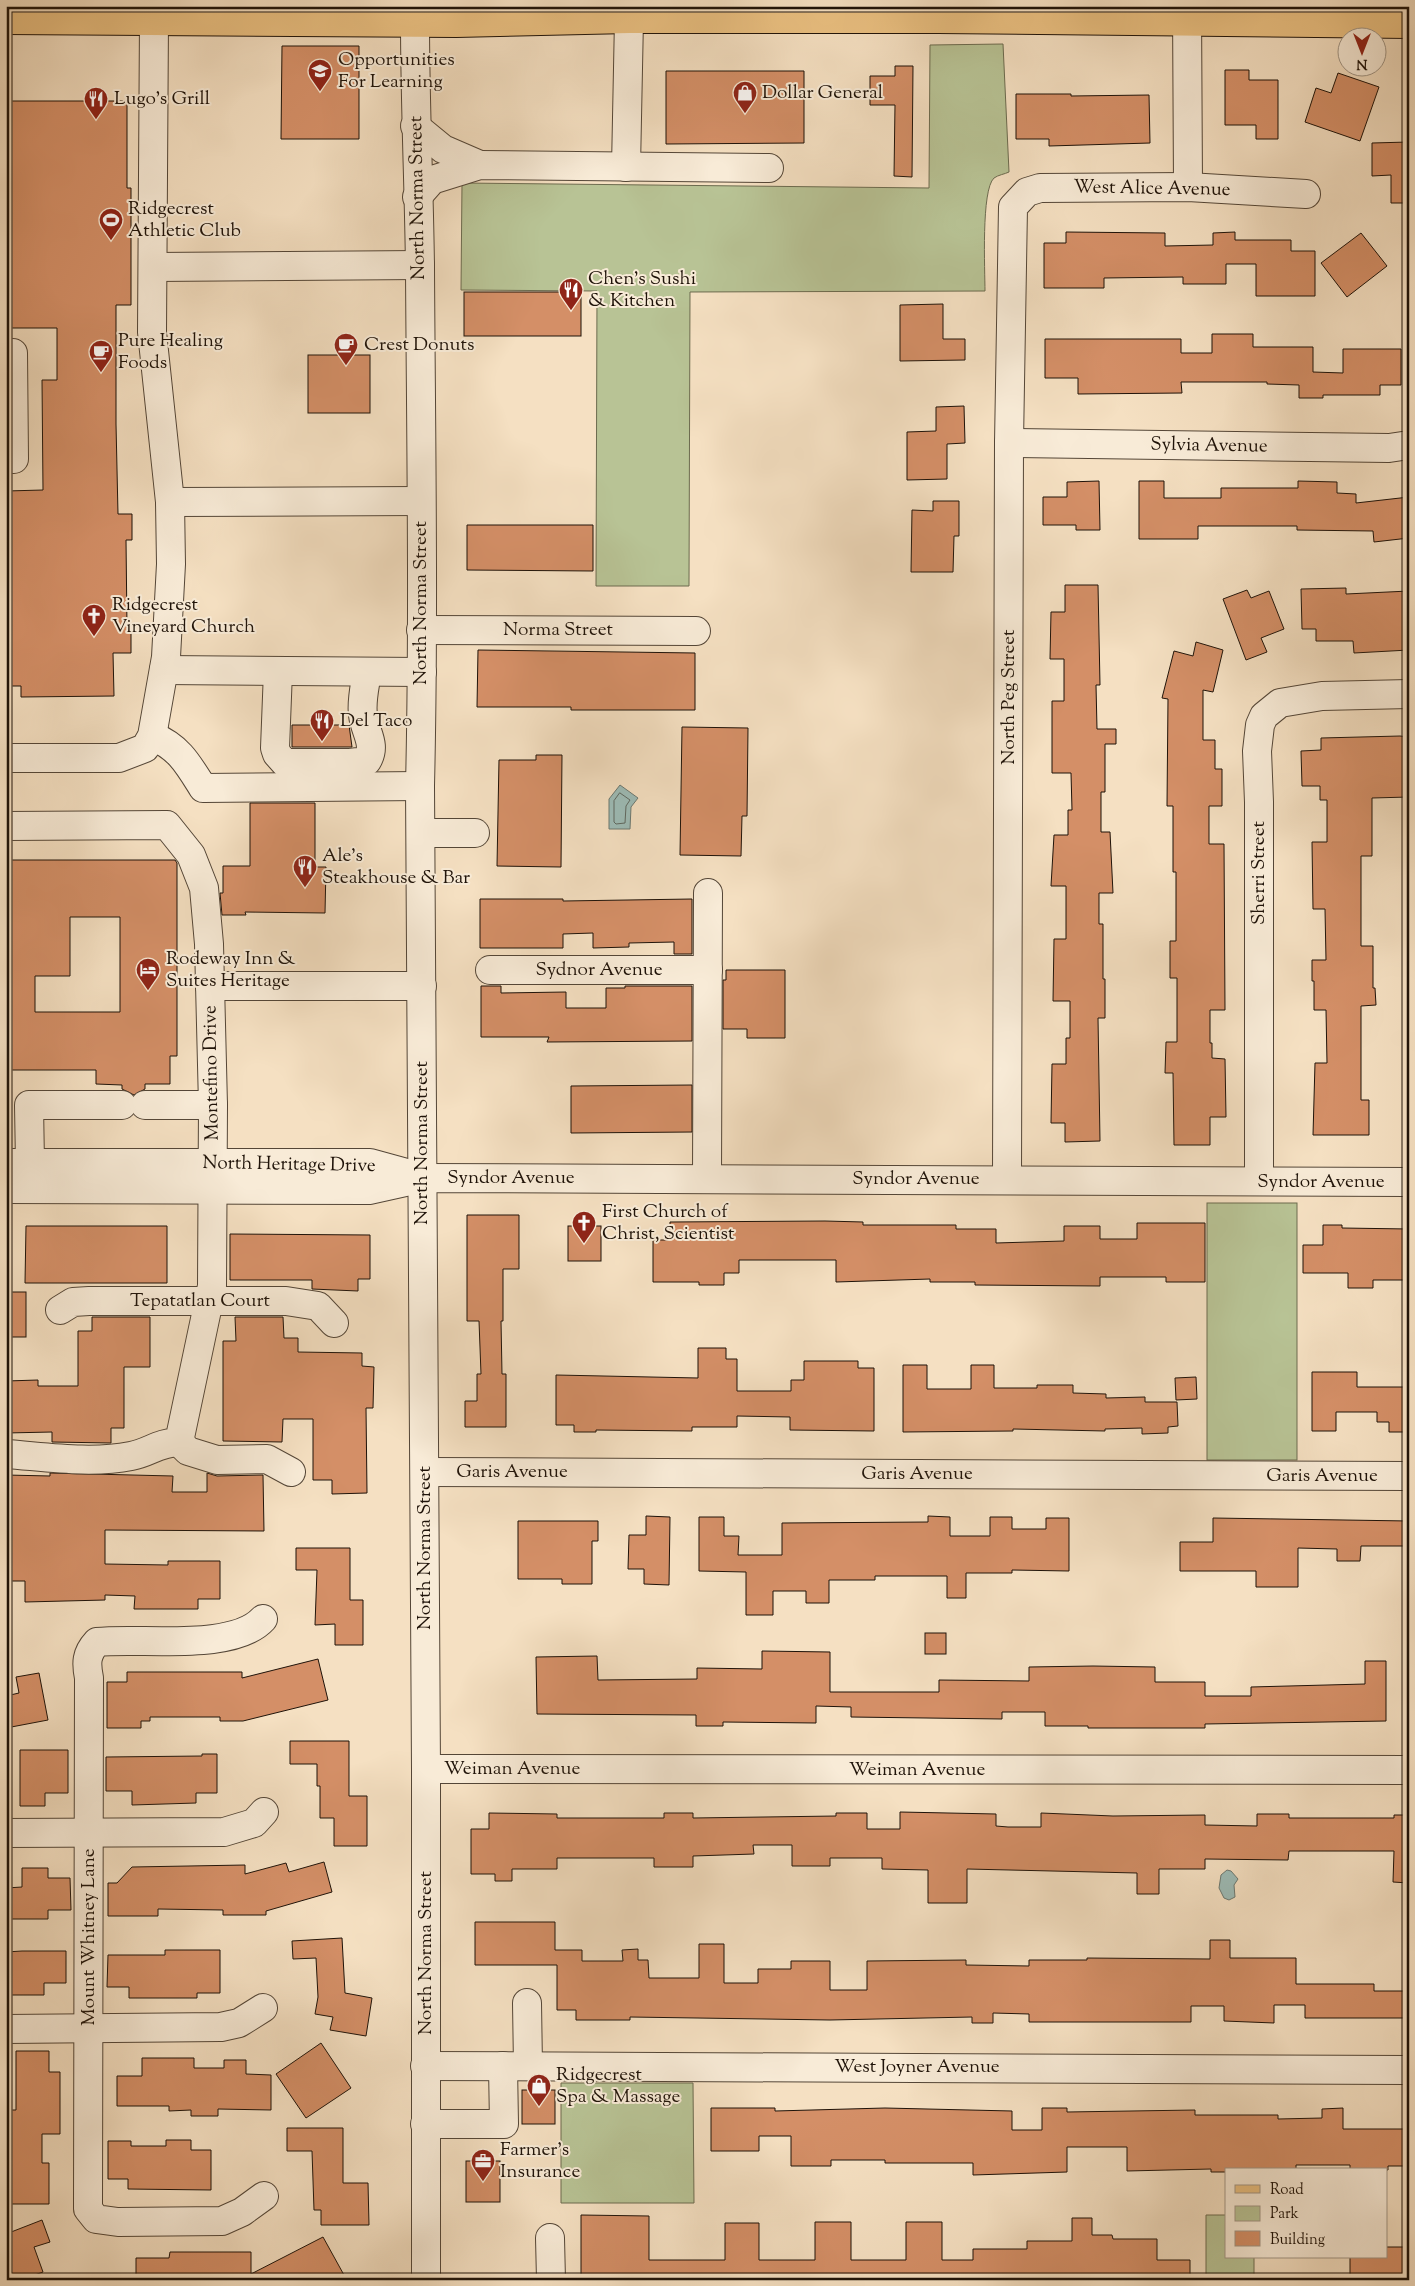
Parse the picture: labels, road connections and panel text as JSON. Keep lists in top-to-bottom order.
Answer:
{
  "streets": {
    "street": [
      "West Alice Avenue",
      "North Norma Street",
      "Sylvia Avenue",
      "Norma Street",
      "North Peg Street",
      "Sherri Street",
      "Sydnor Avenue",
      "Montefino Drive",
      "North Heritage Drive",
      "Syndor Avenue",
      "Tepatatlan Court",
      "Garis Avenue",
      "Weiman Avenue",
      "Mount Whitney Lane",
      "West Joyner Avenue"
    ]
  },
  "crossings": [
    ["West Alice Avenue", "North Peg Street"],
    ["North Norma Street", "Norma Street"],
    ["North Norma Street", "North Heritage Drive"],
    ["North Norma Street", "Syndor Avenue"],
    ["North Norma Street", "Garis Avenue"],
    ["North Norma Street", "Weiman Avenue"],
    ["North Norma Street", "West Joyner Avenue"],
    ["Sylvia Avenue", "North Peg Street"],
    ["North Peg Street", "Syndor Avenue"],
    ["Sherri Street", "Syndor Avenue"],
    ["Montefino Drive", "North Heritage Drive"],
    ["North Heritage Drive", "Syndor Avenue"]
  ],
  "places": {
    "school or university": ["Opportunities For Learning"],
    "shop": ["Dollar General", "Ridgecrest Spa & Massage"],
    "restaurant": [
      "Lugo's Grill",
      "Chen's Sushi & Kitchen",
      "Del Taco",
      "Ale's Steakhouse & Bar"
    ],
    "sports": ["Ridgecrest Athletic Club"],
    "cafe": ["Crest Donuts", "Pure Healing Foods"],
    "church": ["Ridgecrest Vineyard Church", "First Church of Christ, Scientist"],
    "hotel": ["Rodeway Inn & Suites Heritage"],
    "office": ["Farmer's Insurance"]
  },
  "legend": ["Road", "Park", "Building"],
  "north": "bottom"
}
